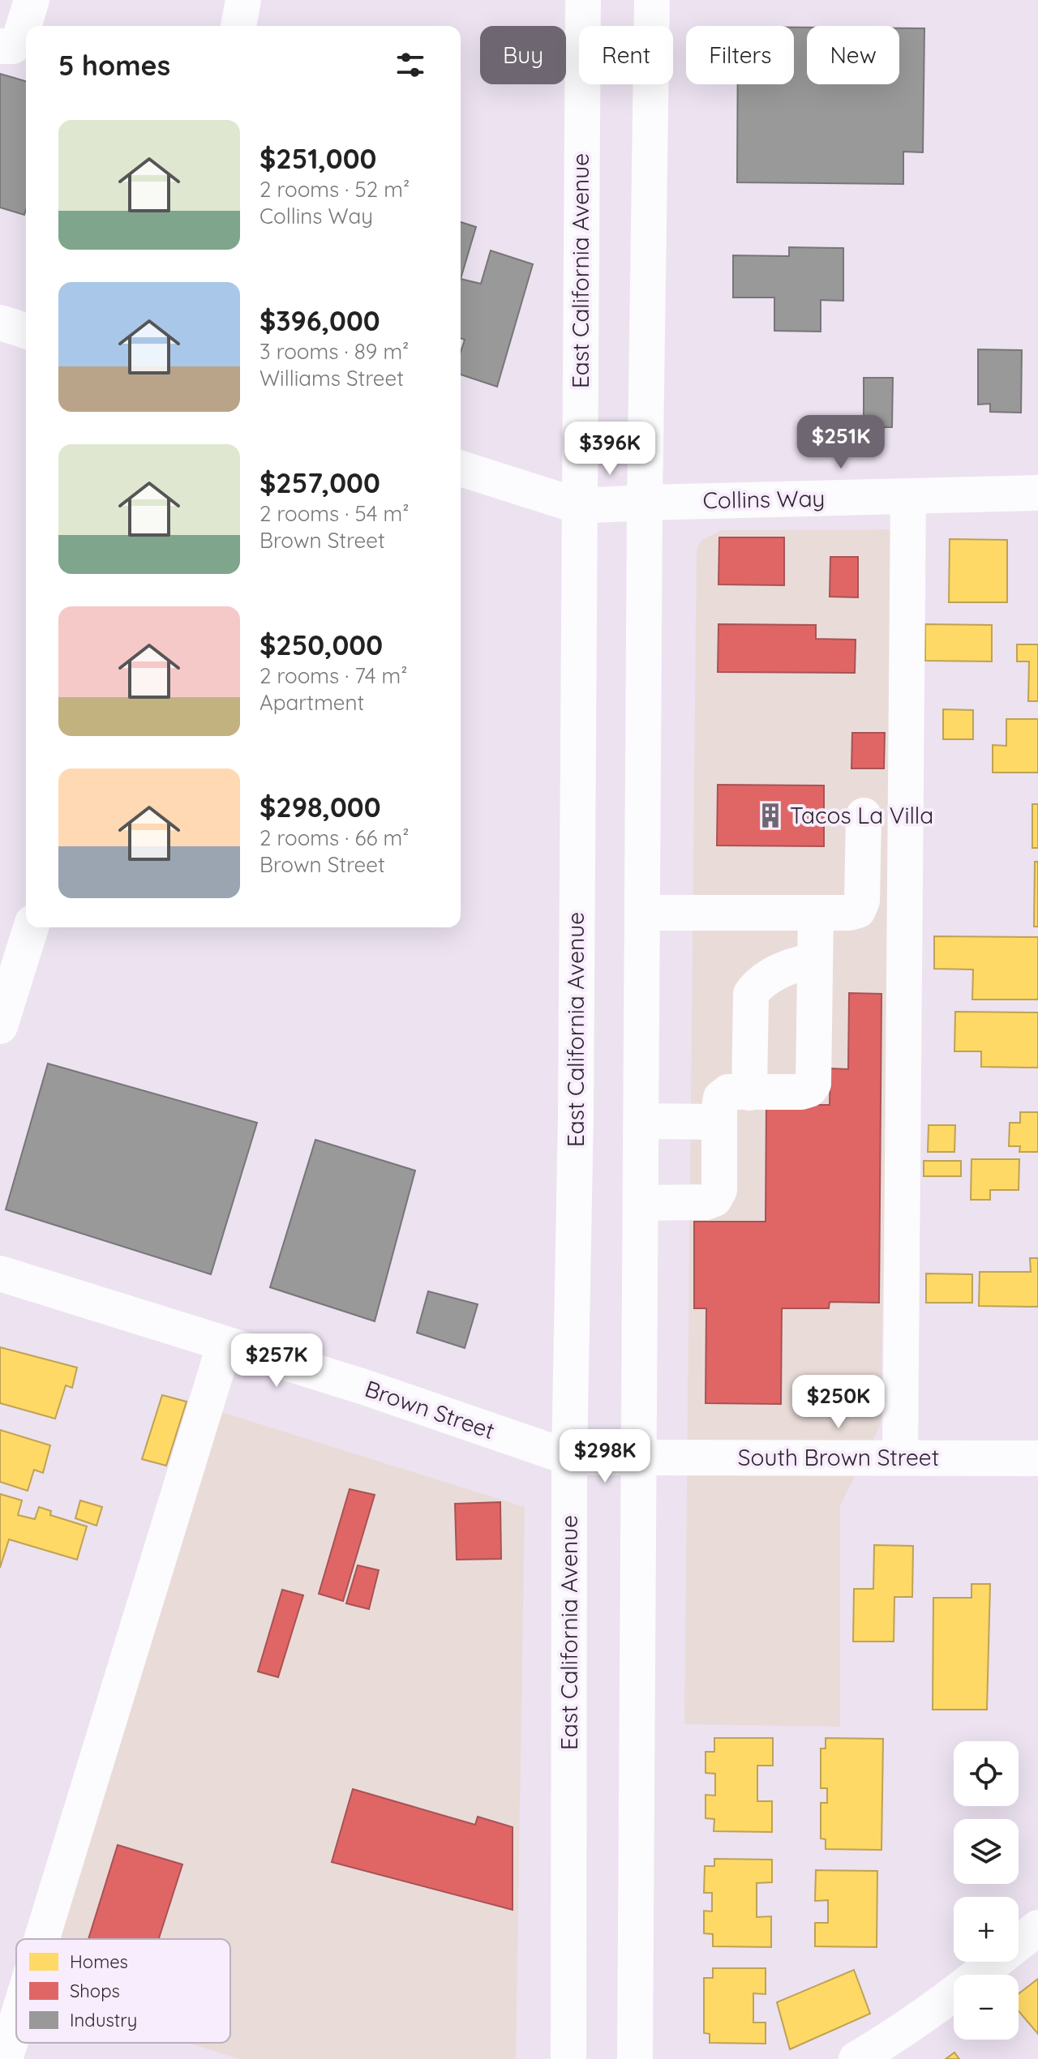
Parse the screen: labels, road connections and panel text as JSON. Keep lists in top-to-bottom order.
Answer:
{
  "streets": {
    "main road": [
      "East California Avenue",
      "Collins Way",
      "Brown Street",
      "South Brown Street"
    ]
  },
  "crossings": [
    ["East California Avenue", "Collins Way"],
    ["East California Avenue", "Brown Street"],
    ["Brown Street", "South Brown Street"]
  ],
  "places": {
    "building": ["Tacos La Villa"]
  },
  "legend": ["Homes", "Shops", "Industry"],
  "page": {
    "chip": [
      "Buy",
      "Rent",
      "Filters",
      "New"
    ],
    "heading": "5 homes",
    "list": [
      {
        "name": "$251,000",
        "note": "2 rooms · 52 m² · Collins Way"
      },
      {
        "name": "$396,000",
        "note": "3 rooms · 89 m² · Williams Street"
      },
      {
        "name": "$257,000",
        "note": "2 rooms · 54 m² · Brown Street"
      },
      {
        "name": "$250,000",
        "note": "2 rooms · 74 m² · Apartment"
      },
      {
        "name": "$298,000",
        "note": "2 rooms · 66 m² · Brown Street"
      }
    ],
    "price": [
      "$251K",
      "$396K",
      "$257K",
      "$250K",
      "$298K"
    ],
    "map_buttons": ["+", "−"]
  }
}
